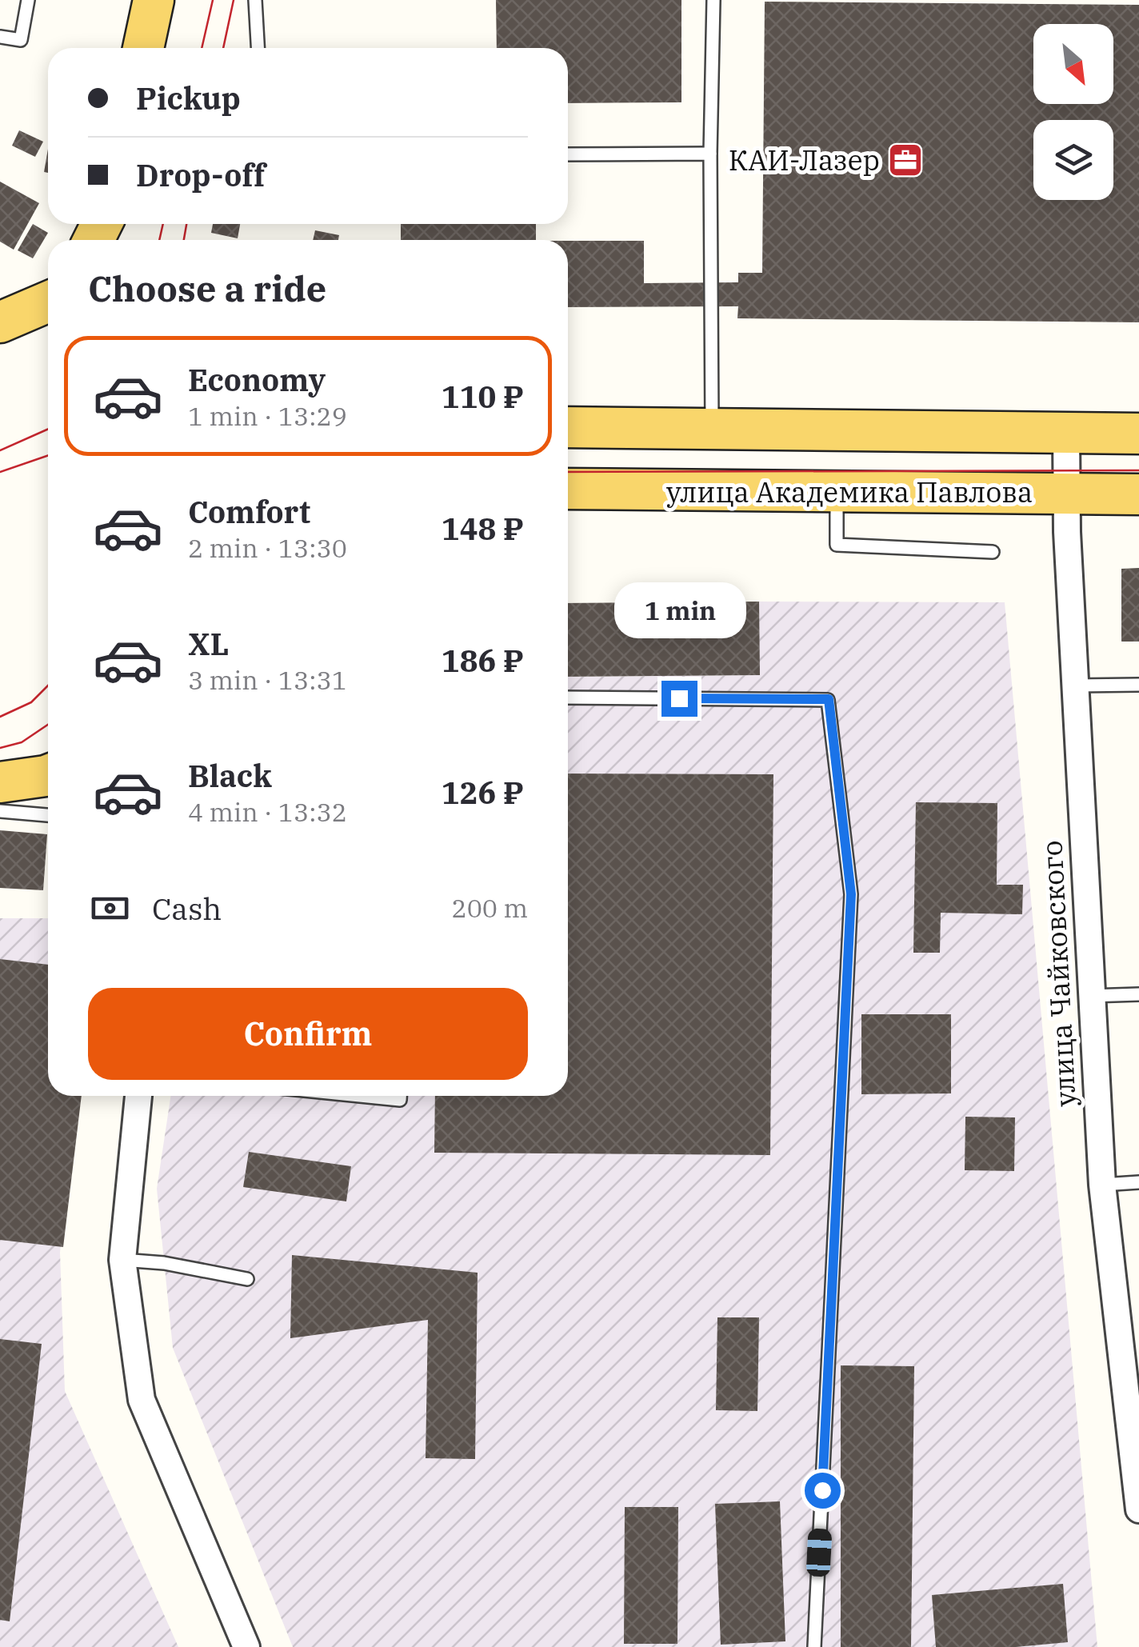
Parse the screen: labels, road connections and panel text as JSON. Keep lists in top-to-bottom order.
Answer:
{
  "streets": {
    "main road": ["улица Академика Павлова"],
    "street": ["улица Чайковского"]
  },
  "crossings": [
    ["улица Академика Павлова", "улица Чайковского"]
  ],
  "places": {
    "office": ["КАИ-Лазер"]
  },
  "north": "bottom right",
  "page": {
    "banner": ["Pickup", "Drop-off"],
    "heading": "Choose a ride",
    "list": [
      {
        "name": "Economy",
        "note": "1 min · 13:29",
        "value": "110 ₽"
      },
      {
        "name": "Comfort",
        "note": "2 min · 13:30",
        "value": "148 ₽"
      },
      {
        "name": "XL",
        "note": "3 min · 13:31",
        "value": "186 ₽"
      },
      {
        "name": "Black",
        "note": "4 min · 13:32",
        "value": "126 ₽"
      }
    ],
    "bubble": "1 min",
    "pay": ["Cash", "200 m"],
    "buttons": "Confirm"
  }
}
